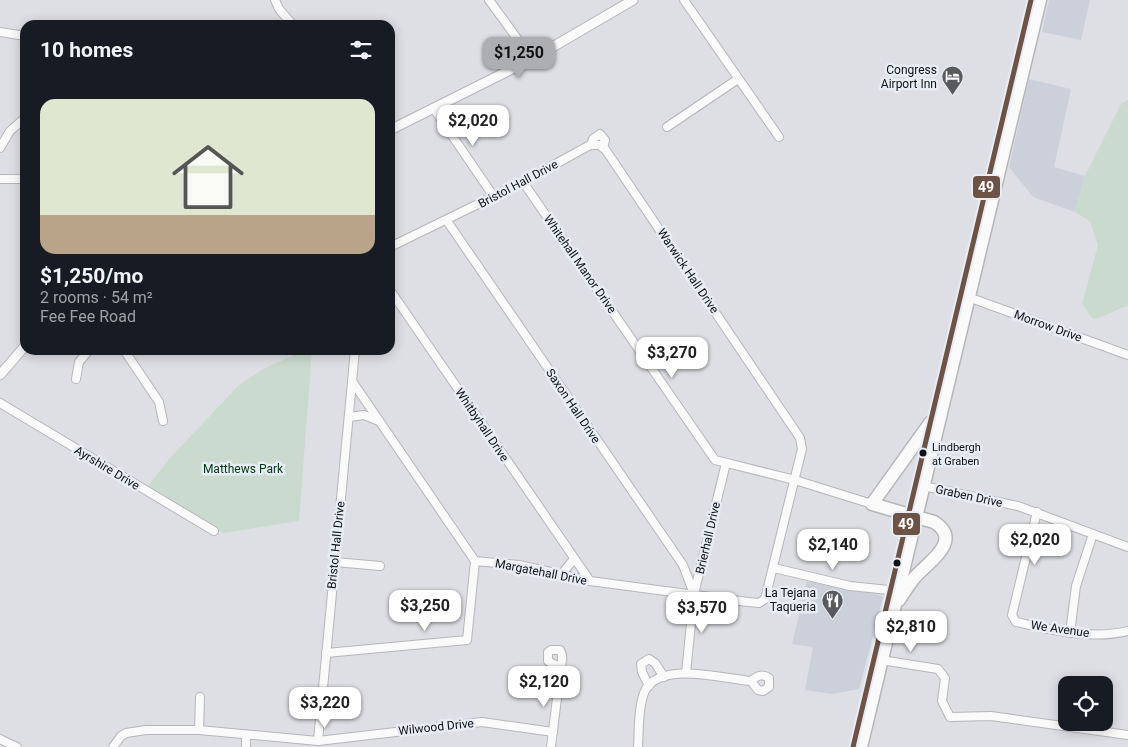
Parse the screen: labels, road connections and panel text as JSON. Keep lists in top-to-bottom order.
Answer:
{
  "streets": {
    "street": [
      "Bristol Hall Drive",
      "Whitehall Manor Drive",
      "Warwick Hall Drive",
      "Morrow Drive",
      "Saxon Hall Drive",
      "Whitbyhall Drive",
      "Ayrshire Drive",
      "Graben Drive",
      "Brierhall Drive",
      "Margatehall Drive",
      "We Avenue",
      "Wilwood Drive"
    ]
  },
  "crossings": [
    ["Bristol Hall Drive", "Whitehall Manor Drive"],
    ["Bristol Hall Drive", "Warwick Hall Drive"],
    ["Bristol Hall Drive", "Saxon Hall Drive"],
    ["Bristol Hall Drive", "Wilwood Drive"],
    ["Whitehall Manor Drive", "Warwick Hall Drive"],
    ["Whitehall Manor Drive", "Brierhall Drive"],
    ["Warwick Hall Drive", "Margatehall Drive"],
    ["Saxon Hall Drive", "Brierhall Drive"],
    ["Saxon Hall Drive", "Margatehall Drive"],
    ["Whitbyhall Drive", "Margatehall Drive"],
    ["Graben Drive", "We Avenue"],
    ["Brierhall Drive", "Margatehall Drive"]
  ],
  "parks": ["Matthews Park"],
  "places": {
    "hotel": ["Congress Airport Inn"],
    "other": ["Lindbergh at Graben"],
    "restaurant": ["La Tejana Taqueria"]
  },
  "lines": ["transit line 49"],
  "page": {
    "heading": "10 homes",
    "price": [
      "$1,250",
      "$2,020",
      "$3,270",
      "$2,020",
      "$2,140",
      "$3,250",
      "$3,570",
      "$2,810",
      "$2,120",
      "$3,220"
    ],
    "list": [
      {
        "name": "$1,250/mo",
        "note": "2 rooms · 54 m² · Fee Fee Road"
      }
    ]
  }
}
